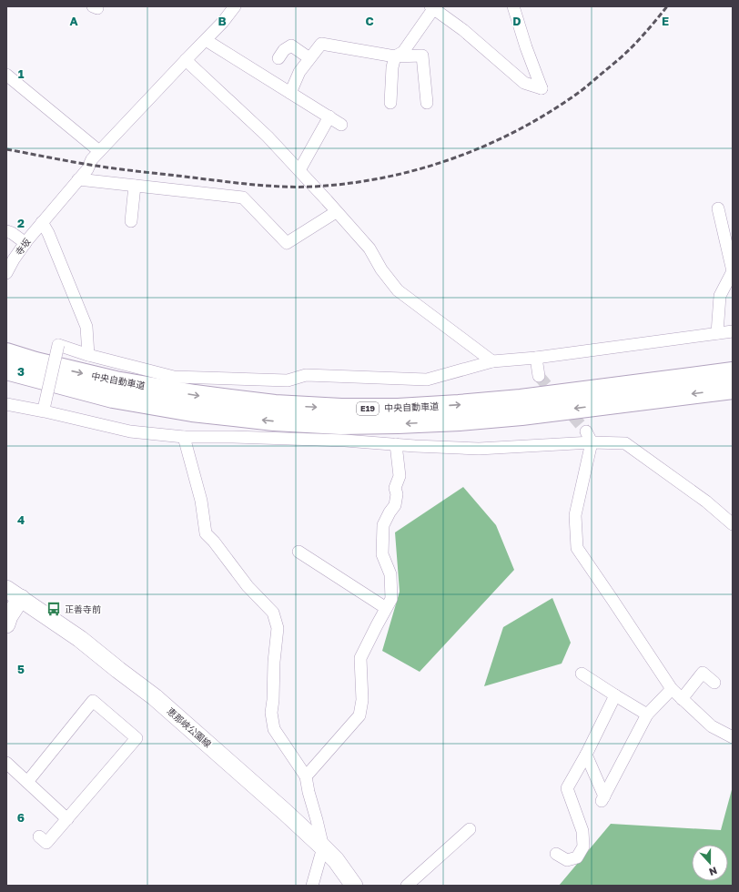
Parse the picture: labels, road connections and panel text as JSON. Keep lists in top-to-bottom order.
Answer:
{
  "streets": {
    "highway": ["中央自動車道", "E19"],
    "main road": ["恵那峡公園線"],
    "street": ["寺坂"]
  },
  "places": {
    "bus stop": ["正善寺前"]
  },
  "north": "bottom",
  "grid": {
    "columns": [
      "A",
      "B",
      "C",
      "D",
      "E"
    ],
    "rows": [
      "1",
      "2",
      "3",
      "4",
      "5",
      "6"
    ]
  }
}
